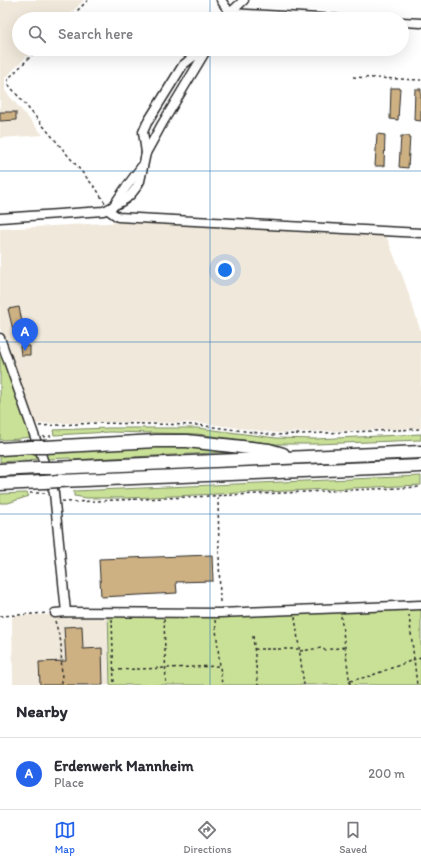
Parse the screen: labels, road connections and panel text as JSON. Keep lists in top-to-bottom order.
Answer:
{
  "page": {
    "search": "Search here",
    "pins": "A",
    "heading": "Nearby",
    "list": [
      {
        "mark": "A",
        "name": "Erdenwerk Mannheim",
        "note": "Place",
        "value": "200 m"
      }
    ],
    "nav": ["Map", "Directions", "Saved"]
  }
}
